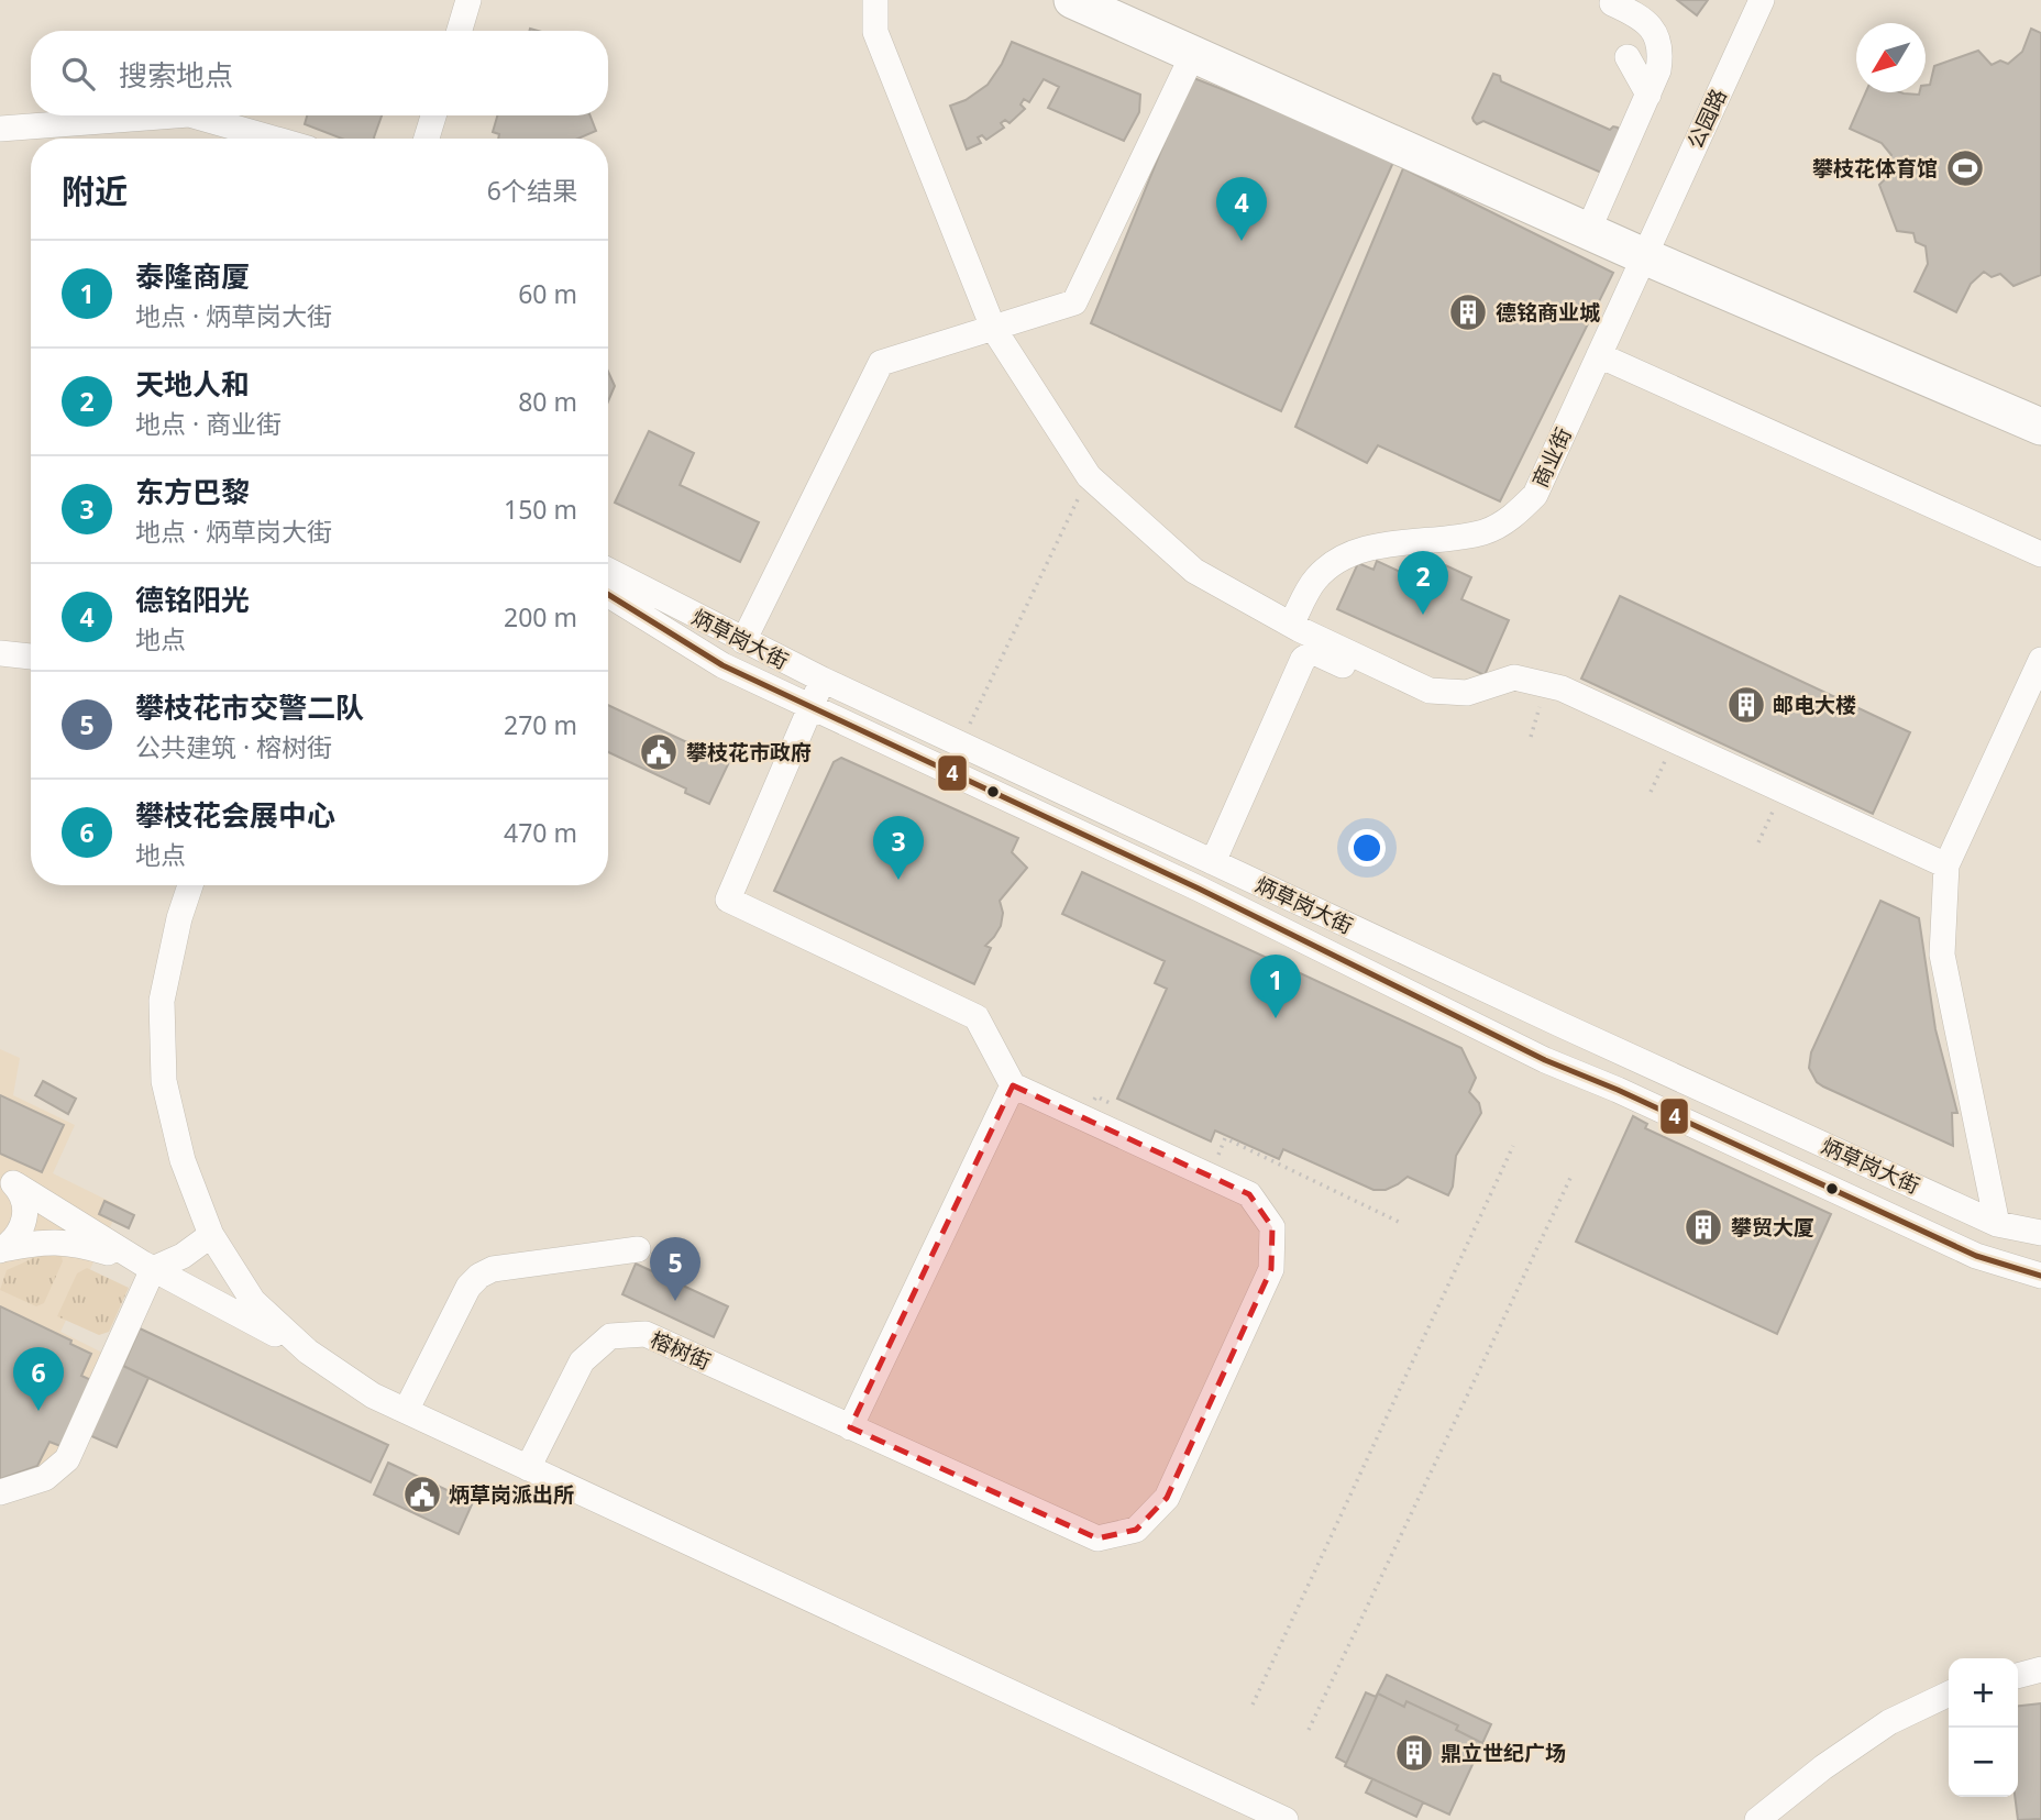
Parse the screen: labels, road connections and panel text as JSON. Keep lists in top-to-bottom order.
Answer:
{
  "streets": {
    "street": [
      "公园路",
      "商业街",
      "炳草岗大街",
      "榕树街"
    ]
  },
  "crossings": [
    ["公园路", "商业街"]
  ],
  "places": {
    "sports": ["攀枝花体育馆"],
    "building": [
      "德铭商业城",
      "邮电大楼",
      "攀贸大厦",
      "鼎立世纪广场"
    ],
    "public building": ["攀枝花市政府", "炳草岗派出所"]
  },
  "lines": ["transit line 4"],
  "north": "bottom left",
  "page": {
    "search": "搜索地点",
    "heading": ["附近", "6个结果"],
    "pins": [
      "4",
      "2",
      "3",
      "1",
      "5",
      "6"
    ],
    "list": [
      {
        "mark": "1",
        "name": "泰隆商厦",
        "note": "地点 · 炳草岗大街",
        "value": "60 m"
      },
      {
        "mark": "2",
        "name": "天地人和",
        "note": "地点 · 商业街",
        "value": "80 m"
      },
      {
        "mark": "3",
        "name": "东方巴黎",
        "note": "地点 · 炳草岗大街",
        "value": "150 m"
      },
      {
        "mark": "4",
        "name": "德铭阳光",
        "note": "地点",
        "value": "200 m"
      },
      {
        "mark": "5",
        "name": "攀枝花市交警二队",
        "note": "公共建筑 · 榕树街",
        "value": "270 m"
      },
      {
        "mark": "6",
        "name": "攀枝花会展中心",
        "note": "地点",
        "value": "470 m"
      }
    ],
    "map_buttons": ["+", "−"]
  }
}
